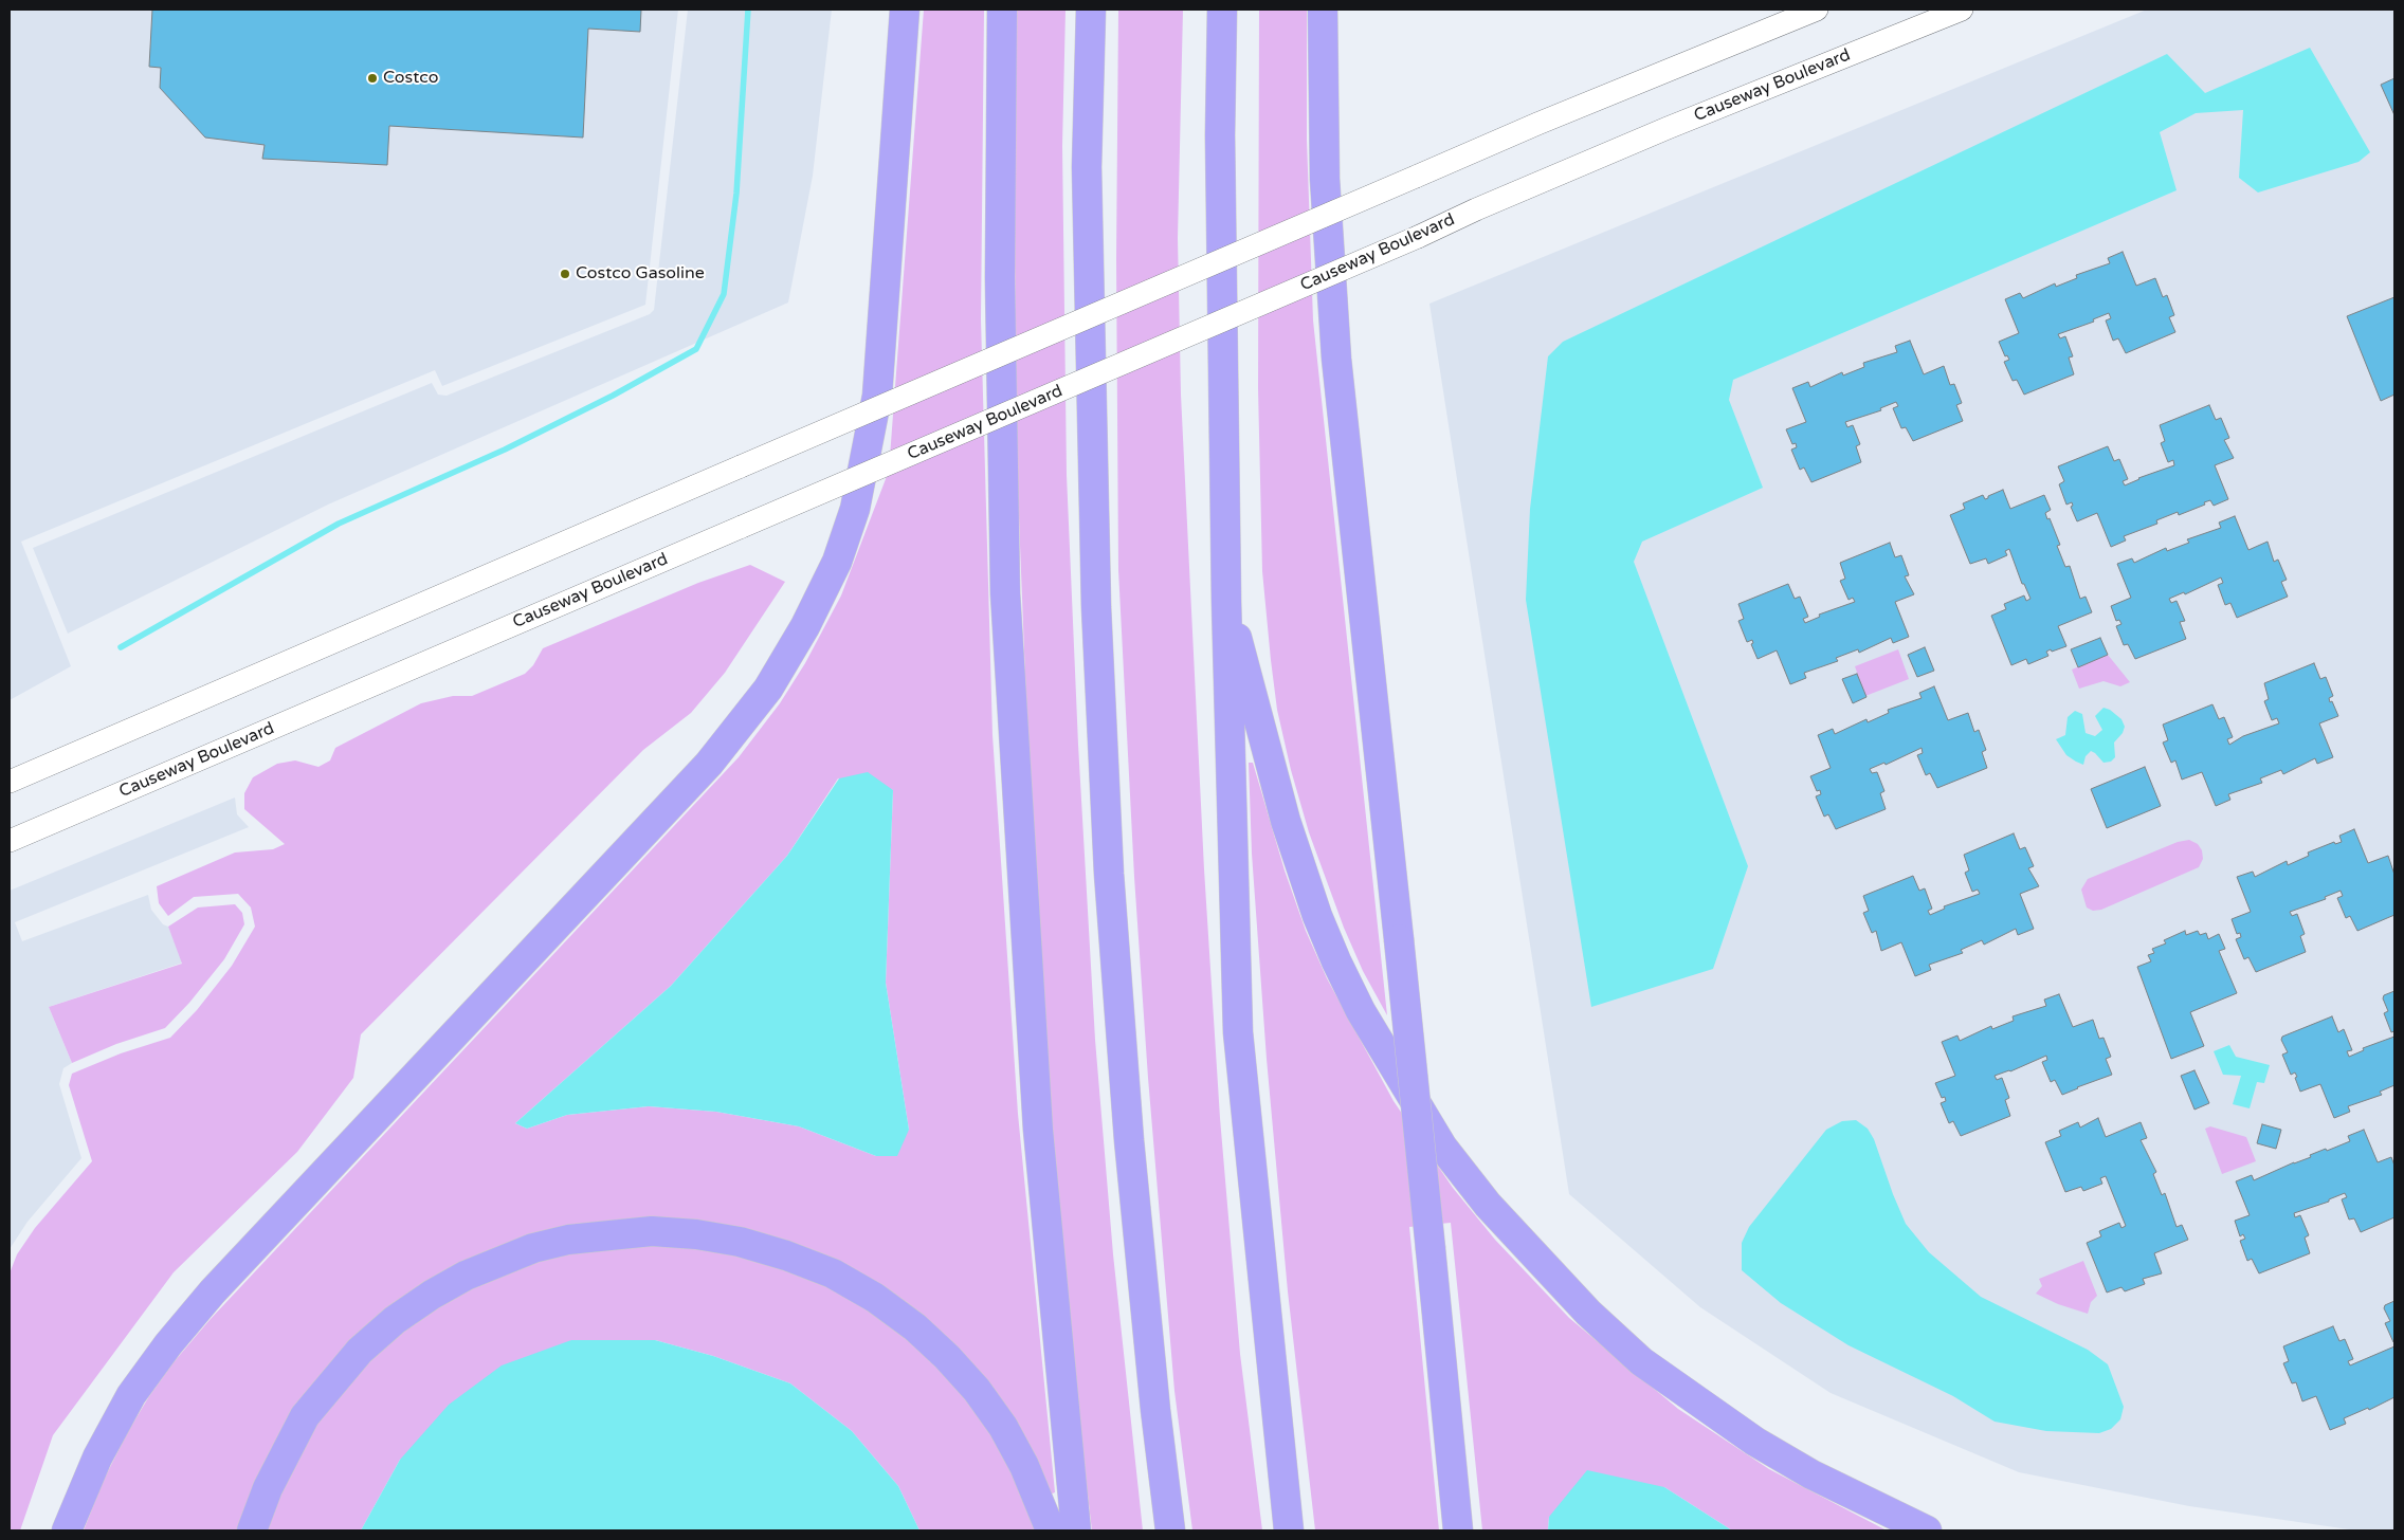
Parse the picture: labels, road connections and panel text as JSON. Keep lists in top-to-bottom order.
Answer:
{
  "streets": {
    "main road": ["Causeway Boulevard"]
  },
  "places": ["Costco", "Costco Gasoline"]
}
